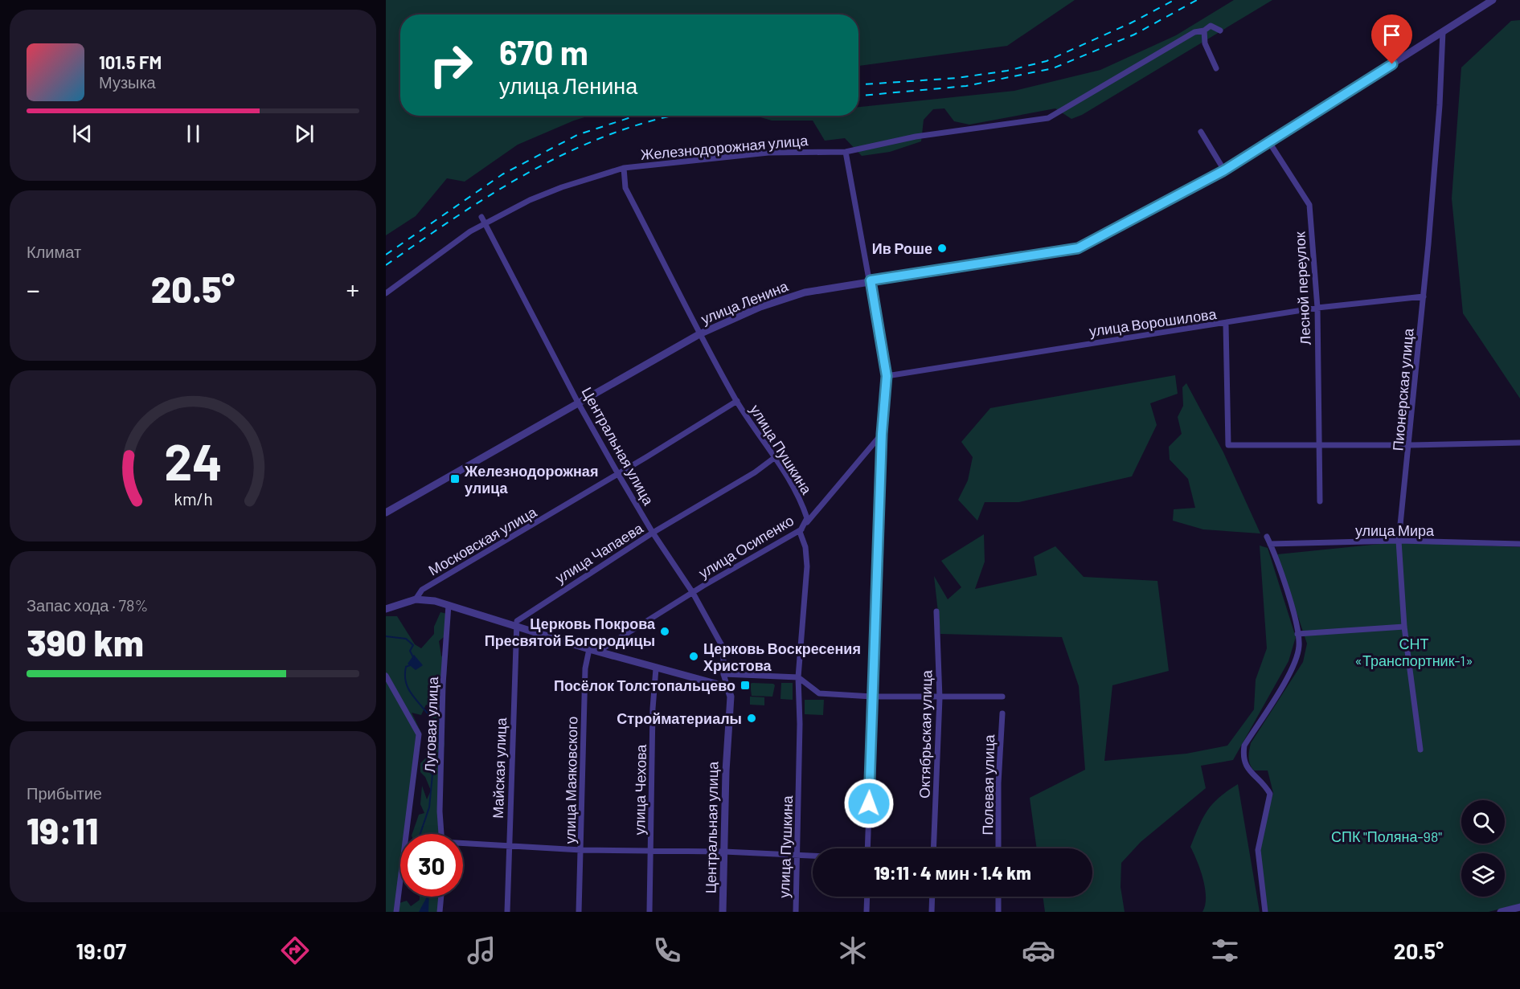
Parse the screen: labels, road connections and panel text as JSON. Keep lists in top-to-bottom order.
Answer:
{
  "streets": {
    "street": [
      "Железнодорожная улица",
      "Лесной переулок",
      "улица Ленина",
      "улица Ворошилова",
      "Пионерская улица",
      "Центральная улица",
      "улица Пушкина",
      "улица Мира",
      "Московская улица",
      "улица Осипенко",
      "улица Чапаева",
      "Луговая улица",
      "Октябрьская улица",
      "Майская улица",
      "улица Маяковского",
      "Полевая улица",
      "улица Чехова"
    ]
  },
  "crossings": [
    ["Железнодорожная улица", "Центральная улица"],
    ["Железнодорожная улица", "улица Пушкина"],
    ["Лесной переулок", "улица Ленина"],
    ["Лесной переулок", "улица Ворошилова"],
    ["улица Ленина", "Пионерская улица"],
    ["улица Ленина", "Центральная улица"],
    ["улица Ленина", "улица Пушкина"],
    ["улица Ворошилова", "Пионерская улица"],
    ["Пионерская улица", "улица Мира"],
    ["Центральная улица", "Московская улица"],
    ["Центральная улица", "улица Осипенко"],
    ["Центральная улица", "улица Чапаева"],
    ["улица Пушкина", "Московская улица"],
    ["улица Пушкина", "улица Осипенко"],
    ["улица Пушкина", "улица Чапаева"],
    ["улица Чапаева", "Майская улица"]
  ],
  "parks": ["СНТ «Транспортник-1»", "СПК \"Поляна-98\""],
  "places": {
    "other": [
      "Ив Роше",
      "Церковь Покрова Пресвятой Богородицы",
      "Церковь Воскресения Христова",
      "Стройматериалы"
    ],
    "transit": ["Железнодорожная улица", "Посёлок Толстопальцево"]
  },
  "page": {
    "turn": ["670 m", "улица Ленина"],
    "song": ["101.5 FM", "Музыка"],
    "tile": [
      "Климат",
      ["Запас хода · 78%", "390 km"],
      ["Прибытие", "19:11"]
    ],
    "heat": ["−", "20.5°", "+"],
    "limit": "30",
    "trip": "19:11 · 4 мин · 1.4 km",
    "tabs": ["19:07", "20.5°"],
    "gauge": ["24", "km/h"]
  }
}
